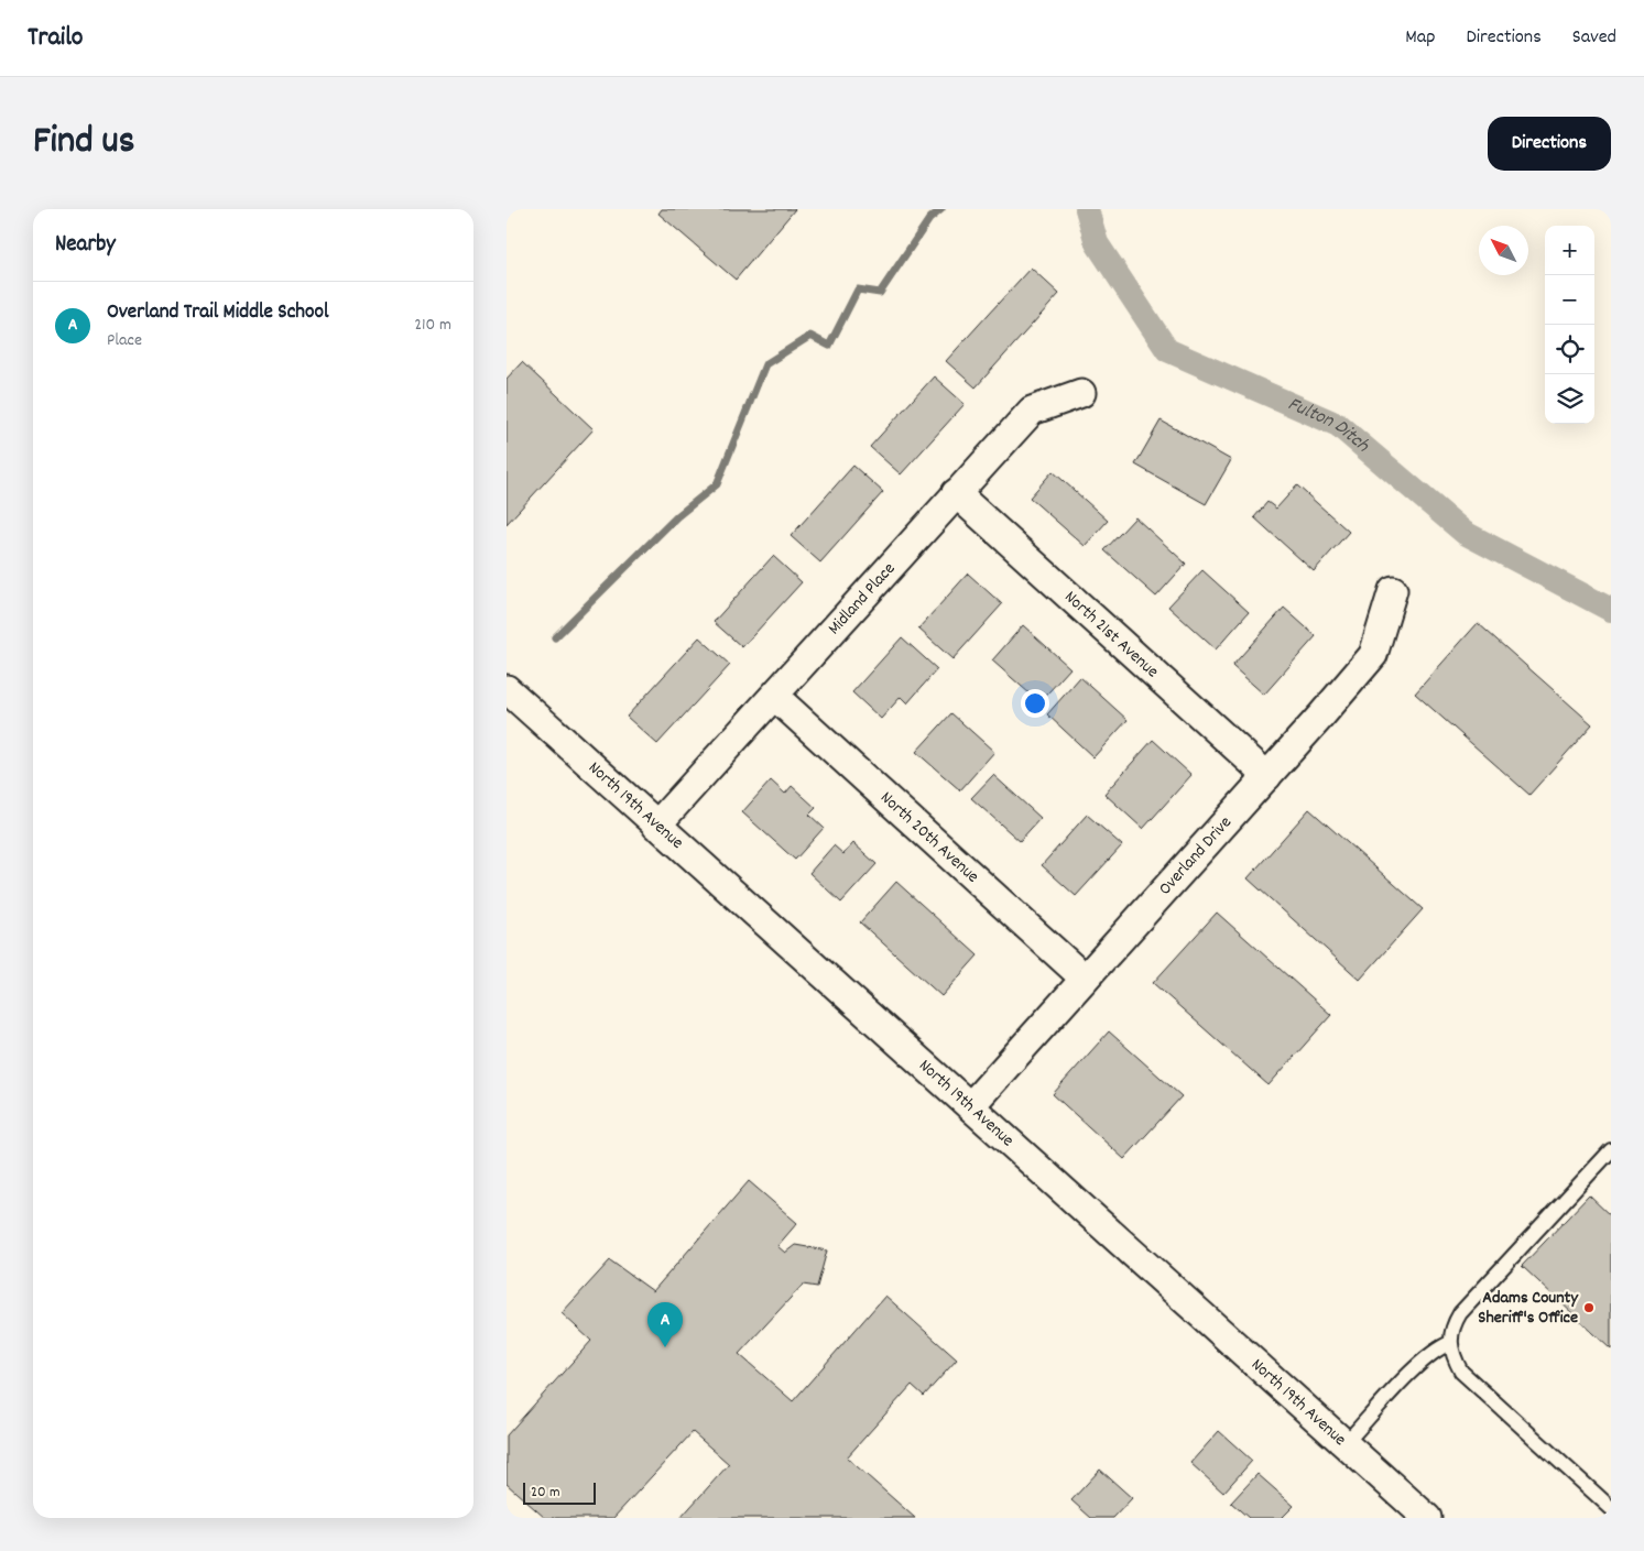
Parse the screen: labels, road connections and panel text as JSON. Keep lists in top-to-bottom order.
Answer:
{
  "streets": {
    "street": [
      "Midland Place",
      "North 21st Avenue",
      "North 19th Avenue",
      "North 20th Avenue",
      "Overland Drive"
    ]
  },
  "crossings": [
    ["Midland Place", "North 21st Avenue"],
    ["Midland Place", "North 19th Avenue"],
    ["Midland Place", "North 20th Avenue"],
    ["North 21st Avenue", "Overland Drive"],
    ["North 19th Avenue", "Overland Drive"],
    ["North 20th Avenue", "Overland Drive"]
  ],
  "water": ["Fulton Ditch"],
  "places": ["Adams County Sheriff's Office"],
  "scale_bar": "20 m",
  "north": "top left",
  "page": {
    "header": "Trailo",
    "nav": ["Map", "Directions", "Saved"],
    "title": "Find us",
    "buttons": "Directions",
    "heading": "Nearby",
    "map_buttons": ["+", "−"],
    "list": [
      {
        "mark": "A",
        "name": "Overland Trail Middle School",
        "note": "Place",
        "value": "210 m"
      }
    ],
    "pins": "A",
    "scale": "20 m"
  }
}
